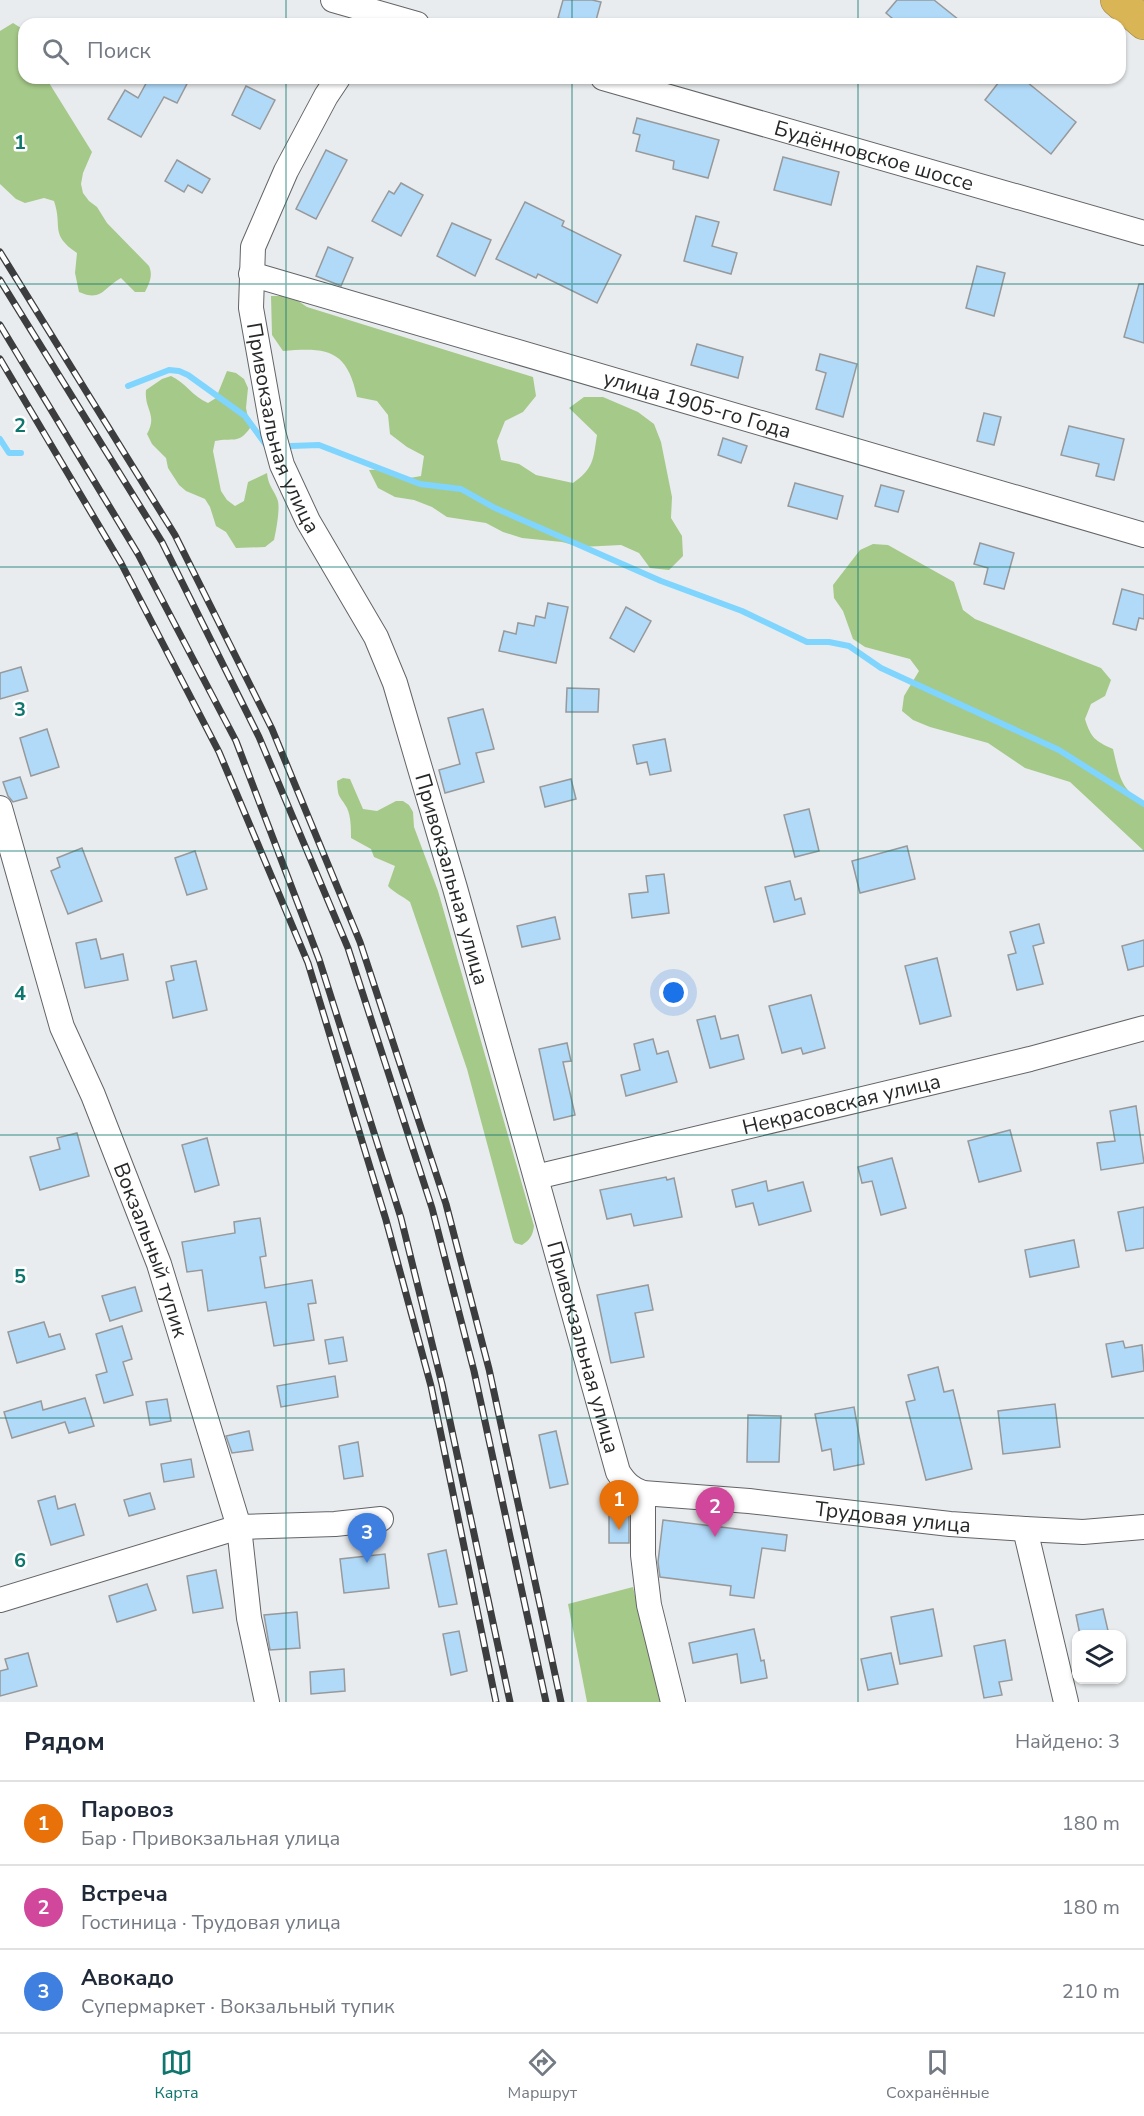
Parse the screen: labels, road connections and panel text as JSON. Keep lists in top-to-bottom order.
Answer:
{
  "streets": {
    "street": [
      "Будённовское шоссе",
      "улица 1905-го Года",
      "Привокзальная улица",
      "Некрасовская улица",
      "Вокзальный тупик",
      "Трудовая улица"
    ]
  },
  "crossings": [
    ["улица 1905-го Года", "Привокзальная улица"],
    ["Привокзальная улица", "Некрасовская улица"],
    ["Привокзальная улица", "Трудовая улица"]
  ],
  "page": {
    "search": "Поиск",
    "pins": ["1", "2", "3"],
    "heading": ["Рядом", "Найдено: 3"],
    "list": [
      {
        "mark": "1",
        "name": "Паровоз",
        "note": "Бар · Привокзальная улица",
        "value": "180 m"
      },
      {
        "mark": "2",
        "name": "Встреча",
        "note": "Гостиница · Трудовая улица",
        "value": "180 m"
      },
      {
        "mark": "3",
        "name": "Авокадо",
        "note": "Супермаркет · Вокзальный тупик",
        "value": "210 m"
      }
    ],
    "nav": ["Карта", "Маршрут", "Сохранённые"]
  },
  "grid": {
    "rows": [
      "1",
      "2",
      "3",
      "4",
      "5",
      "6"
    ]
  }
}
